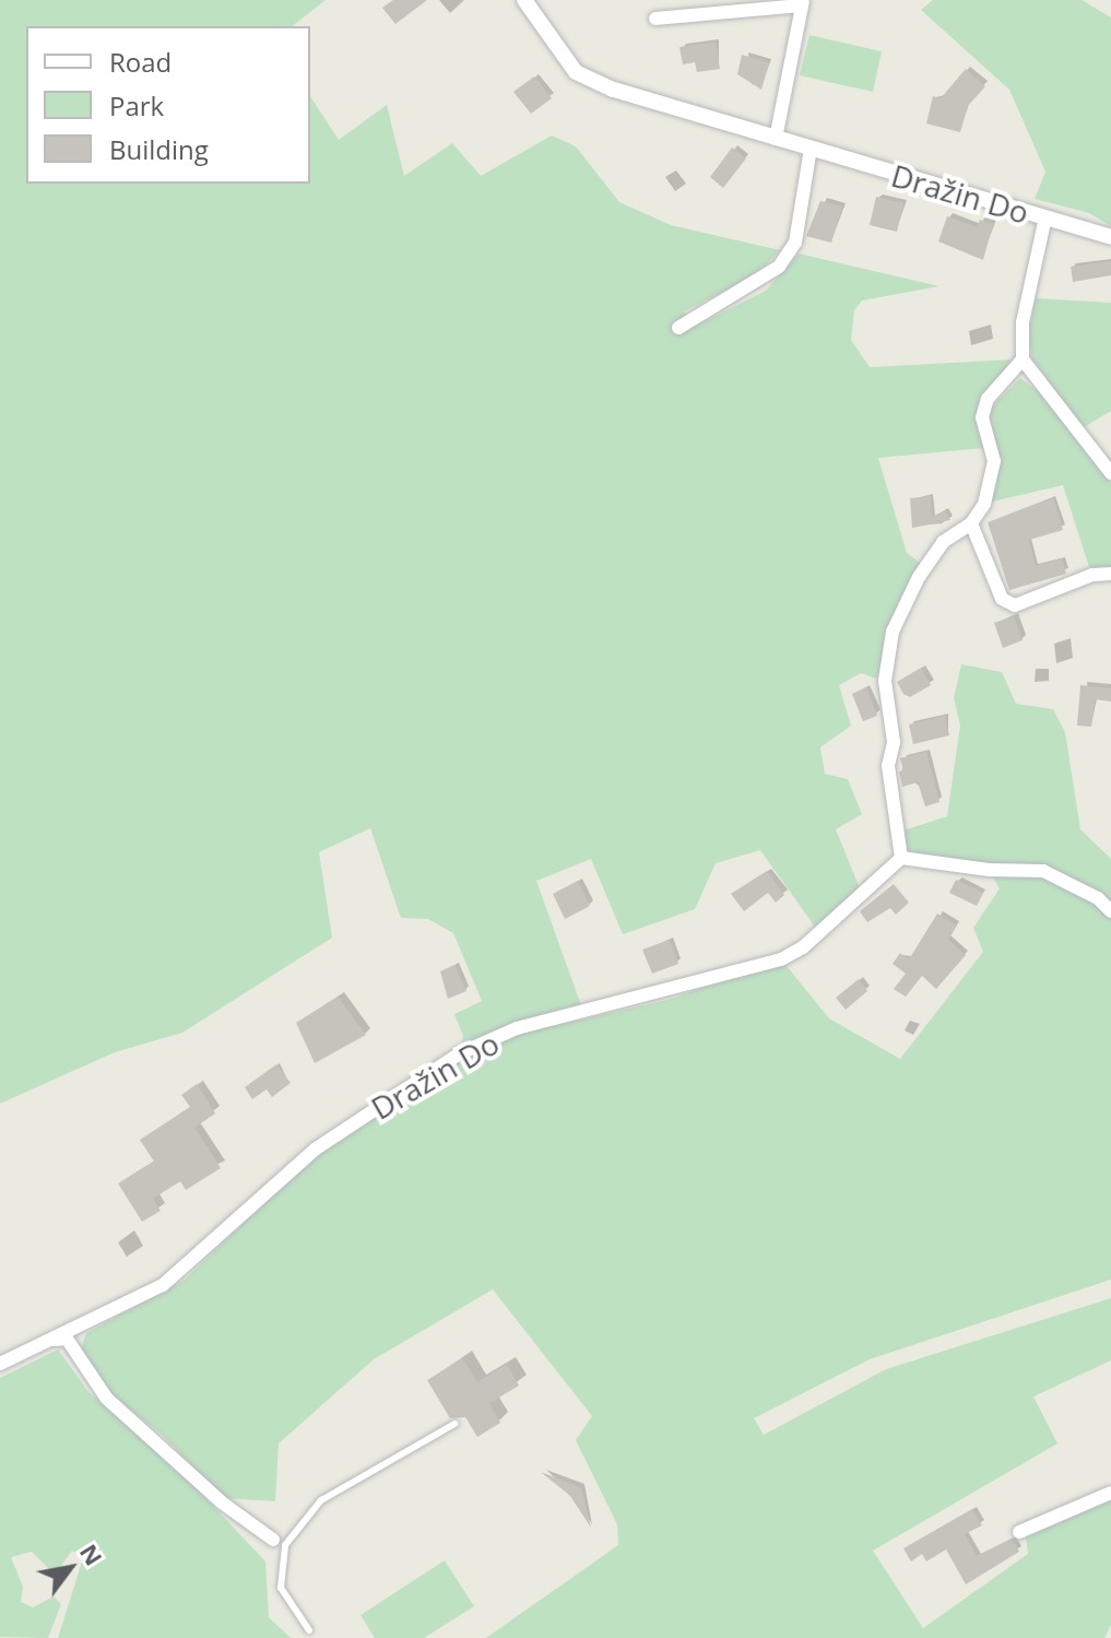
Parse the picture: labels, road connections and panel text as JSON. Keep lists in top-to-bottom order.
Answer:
{
  "streets": {
    "street": ["Dražin Do"]
  },
  "legend": ["Road", "Park", "Building"],
  "north": "top right"
}
